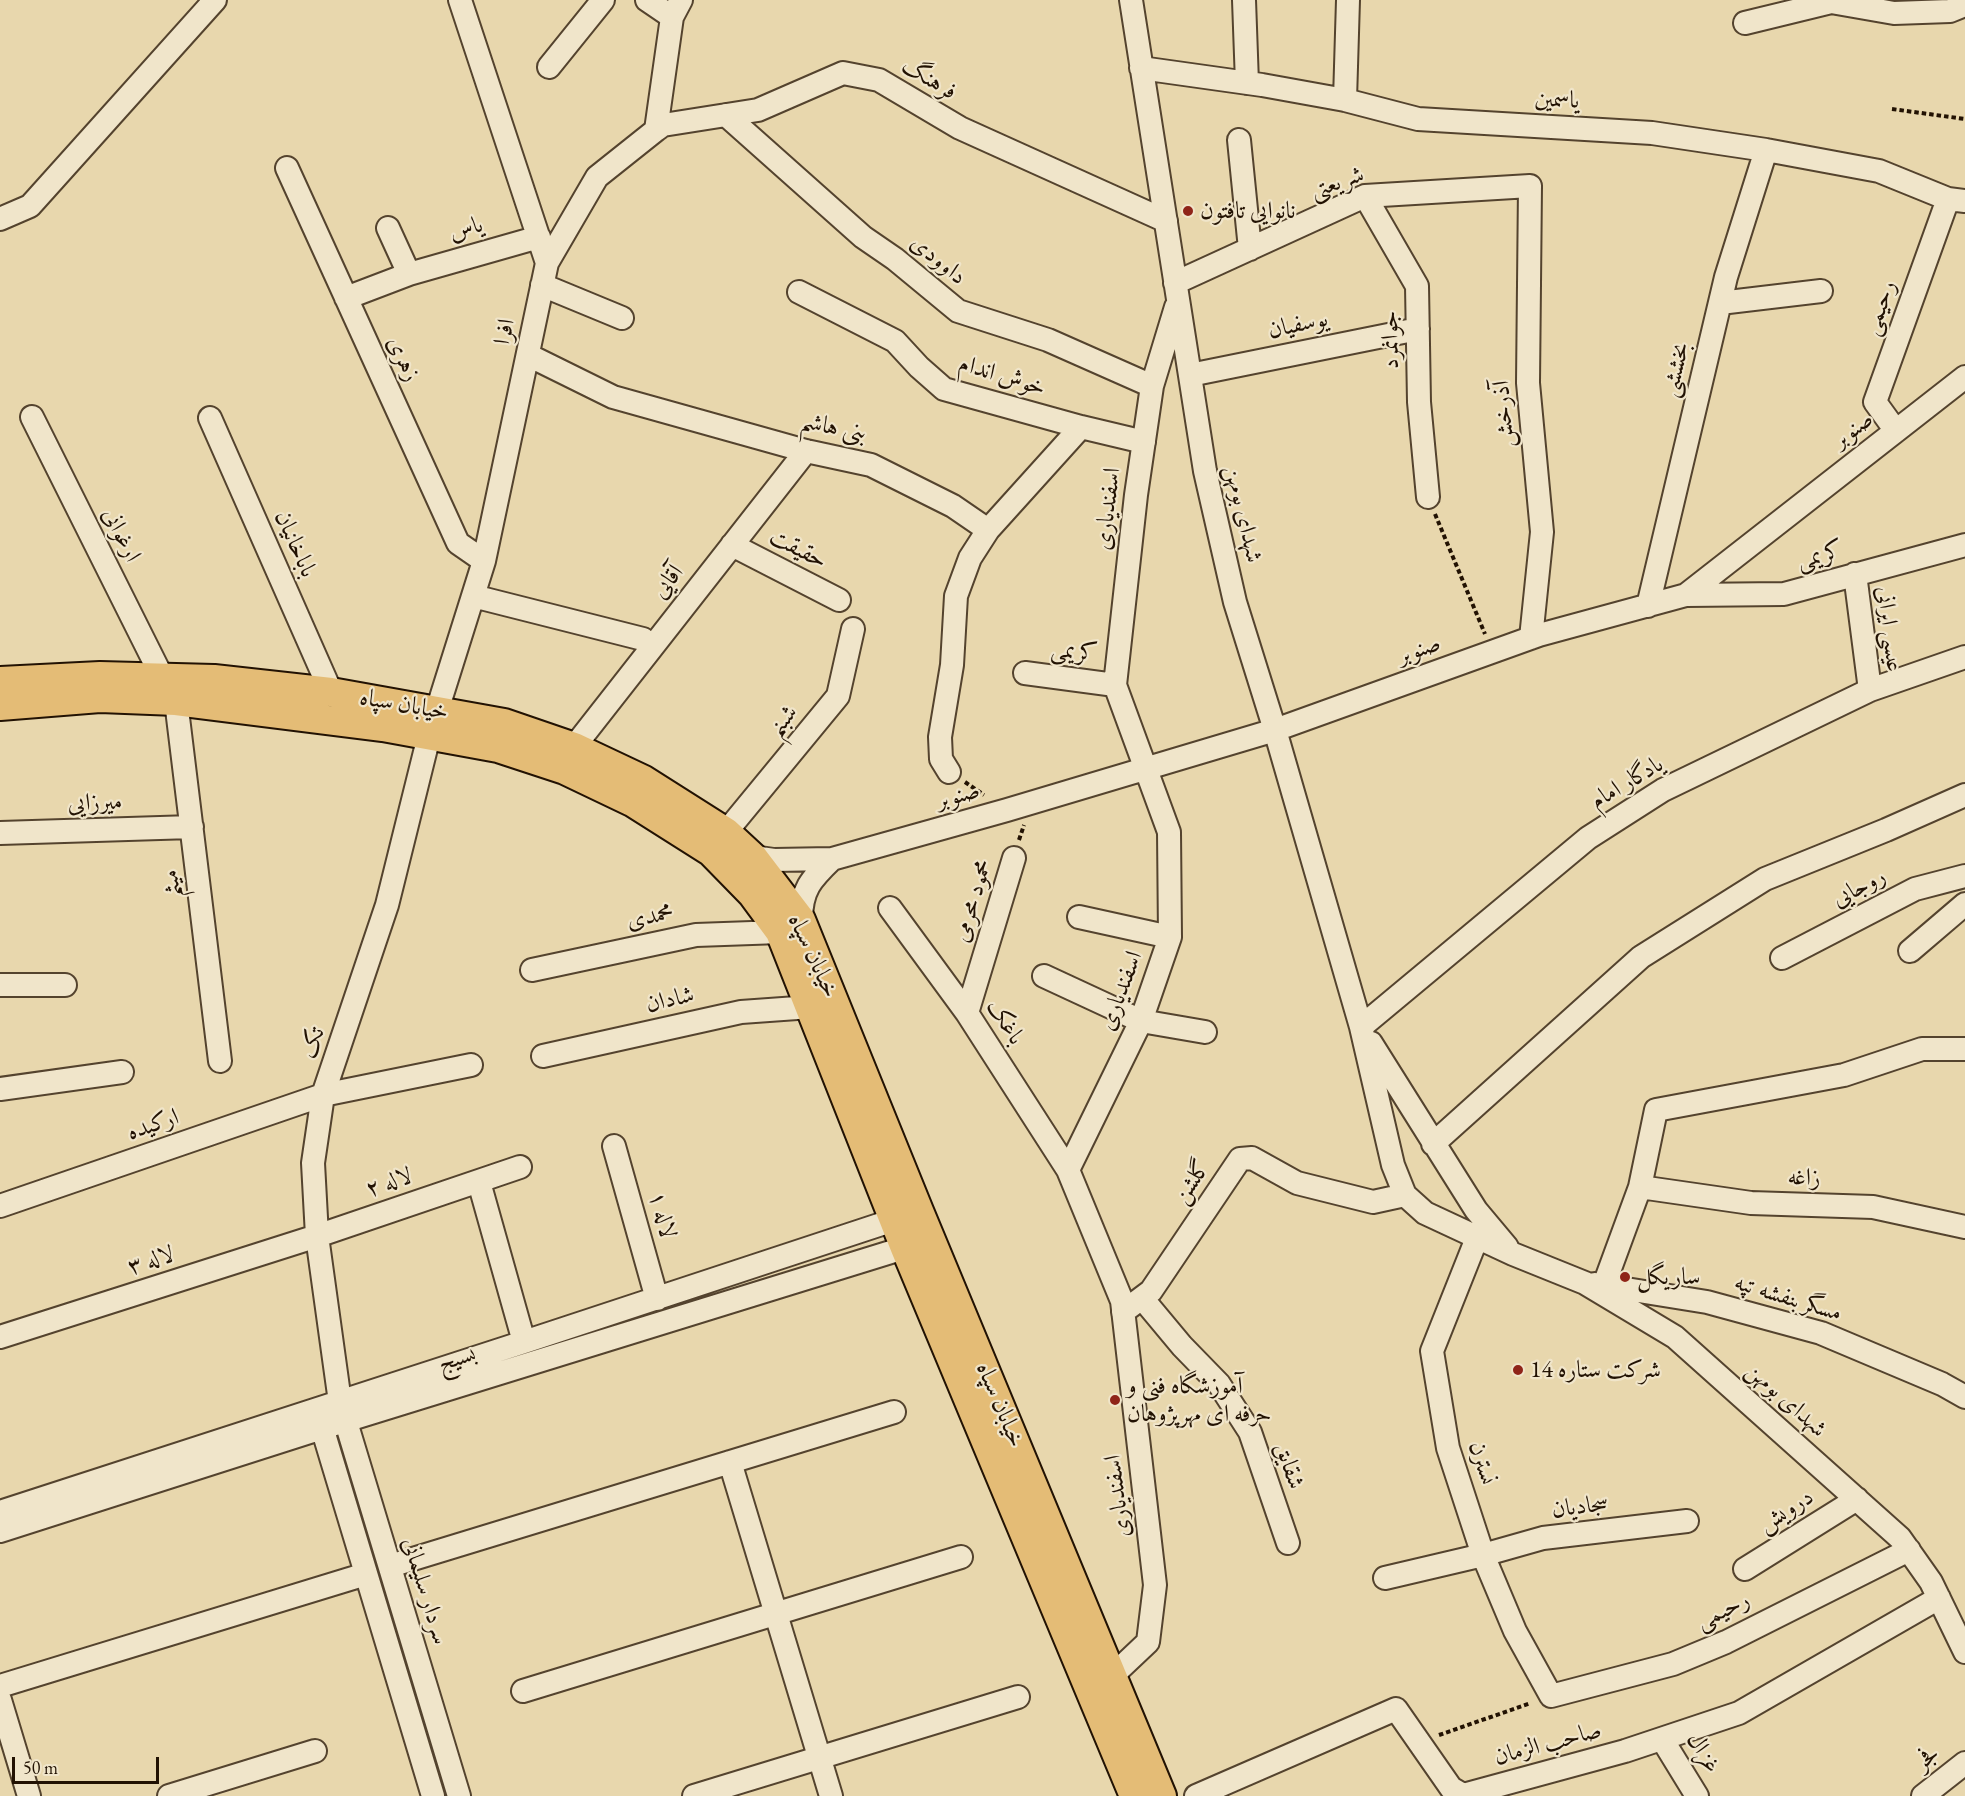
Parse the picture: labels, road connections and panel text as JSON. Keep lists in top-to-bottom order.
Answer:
{
  "streets": {
    "main road": ["خیابان سپاه"],
    "street": [
      "فرهنگ",
      "یاسمین",
      "شریعتی",
      "یاس",
      "داوودی",
      "رحیمی",
      "یوسفیان",
      "افرا",
      "جوانمرد",
      "زهری",
      "بخششی",
      "خوش اندام",
      "آذرخش",
      "بنی هاشم",
      "صنوبر",
      "اسفندیاری",
      "شهدای بومهن",
      "ارغوانی",
      "باباخانیان",
      "حقیقت",
      "کریمی",
      "آقایی",
      "عیسی ایرانی",
      "شبنم",
      "یادگار امام",
      "میرزایی",
      "میثم",
      "روجایی",
      "محمود محرمی",
      "محمدی",
      "شادان",
      "باغک",
      "تک",
      "ارکیده",
      "زاغه",
      "گلشن",
      "لاله ۲",
      "لاله ۱",
      "لاله ۳",
      "مسگر بنفشه تپه",
      "بسیج",
      "نسترن",
      "شقایق",
      "سجادیان",
      "درویش",
      "سردار سلیمانی",
      "صاحب الزمان",
      "غزال",
      "فجر"
    ]
  },
  "crossings": [
    ["فرهنگ", "داوودی"],
    ["فرهنگ", "افرا"],
    ["فرهنگ", "شهدای بومهن"],
    ["یاسمین", "رحیمی"],
    ["یاسمین", "بخششی"],
    ["یاسمین", "شهدای بومهن"],
    ["شریعتی", "جوانمرد"],
    ["شریعتی", "آذرخش"],
    ["شریعتی", "اسفندیاری"],
    ["شریعتی", "شهدای بومهن"],
    ["یاس", "زهری"],
    ["داوودی", "اسفندیاری"],
    ["رحیمی", "صنوبر"],
    ["رحیمی", "شهدای بومهن"],
    ["رحیمی", "نسترن"],
    ["یوسفیان", "جوانمرد"],
    ["یوسفیان", "شهدای بومهن"],
    ["افرا", "زهری"],
    ["افرا", "بنی هاشم"],
    ["افرا", "خیابان سپاه"],
    ["افرا", "تک"],
    ["بخششی", "صنوبر"],
    ["خوش اندام", "اسفندیاری"],
    ["آذرخش", "صنوبر"],
    ["بنی هاشم", "آقایی"],
    ["صنوبر", "اسفندیاری"],
    ["صنوبر", "شهدای بومهن"],
    ["صنوبر", "کریمی"],
    ["صنوبر", "خیابان سپاه"],
    ["صنوبر", "محمود محرمی"],
    ["اسفندیاری", "شهدای بومهن"],
    ["اسفندیاری", "کریمی"],
    ["اسفندیاری", "خیابان سپاه"],
    ["اسفندیاری", "باغک"],
    ["اسفندیاری", "گلشن"],
    ["شهدای بومهن", "یادگار امام"],
    ["شهدای بومهن", "گلشن"],
    ["شهدای بومهن", "مسگر بنفشه تپه"],
    ["شهدای بومهن", "نسترن"],
    ["شهدای بومهن", "درویش"],
    ["شهدای بومهن", "صاحب الزمان"],
    ["ارغوانی", "خیابان سپاه"],
    ["ارغوانی", "میثم"],
    ["باباخانیان", "خیابان سپاه"],
    ["حقیقت", "آقایی"],
    ["کریمی", "عیسی ایرانی"],
    ["آقایی", "خیابان سپاه"],
    ["عیسی ایرانی", "یادگار امام"],
    ["خیابان سپاه", "شبنم"],
    ["خیابان سپاه", "میثم"],
    ["خیابان سپاه", "محمدی"],
    ["خیابان سپاه", "شادان"],
    ["خیابان سپاه", "تک"],
    ["خیابان سپاه", "بسیج"],
    ["میرزایی", "میثم"],
    ["محمود محرمی", "باغک"],
    ["تک", "ارکیده"],
    ["تک", "لاله ۲"],
    ["تک", "لاله ۳"],
    ["تک", "بسیج"],
    ["تک", "سردار سلیمانی"],
    ["گلشن", "شقایق"],
    ["لاله ۲", "لاله ۳"],
    ["لاله ۱", "بسیج"],
    ["بسیج", "سردار سلیمانی"],
    ["نسترن", "سجادیان"],
    ["صاحب الزمان", "غزال"]
  ],
  "places": [
    "نانوایی تافتون",
    "ساریگل",
    "شرکت ستاره 14",
    "آموزشگاه فنی و حرفه ای مهرپژوهان"
  ],
  "scale_bar": "50 m"
}
